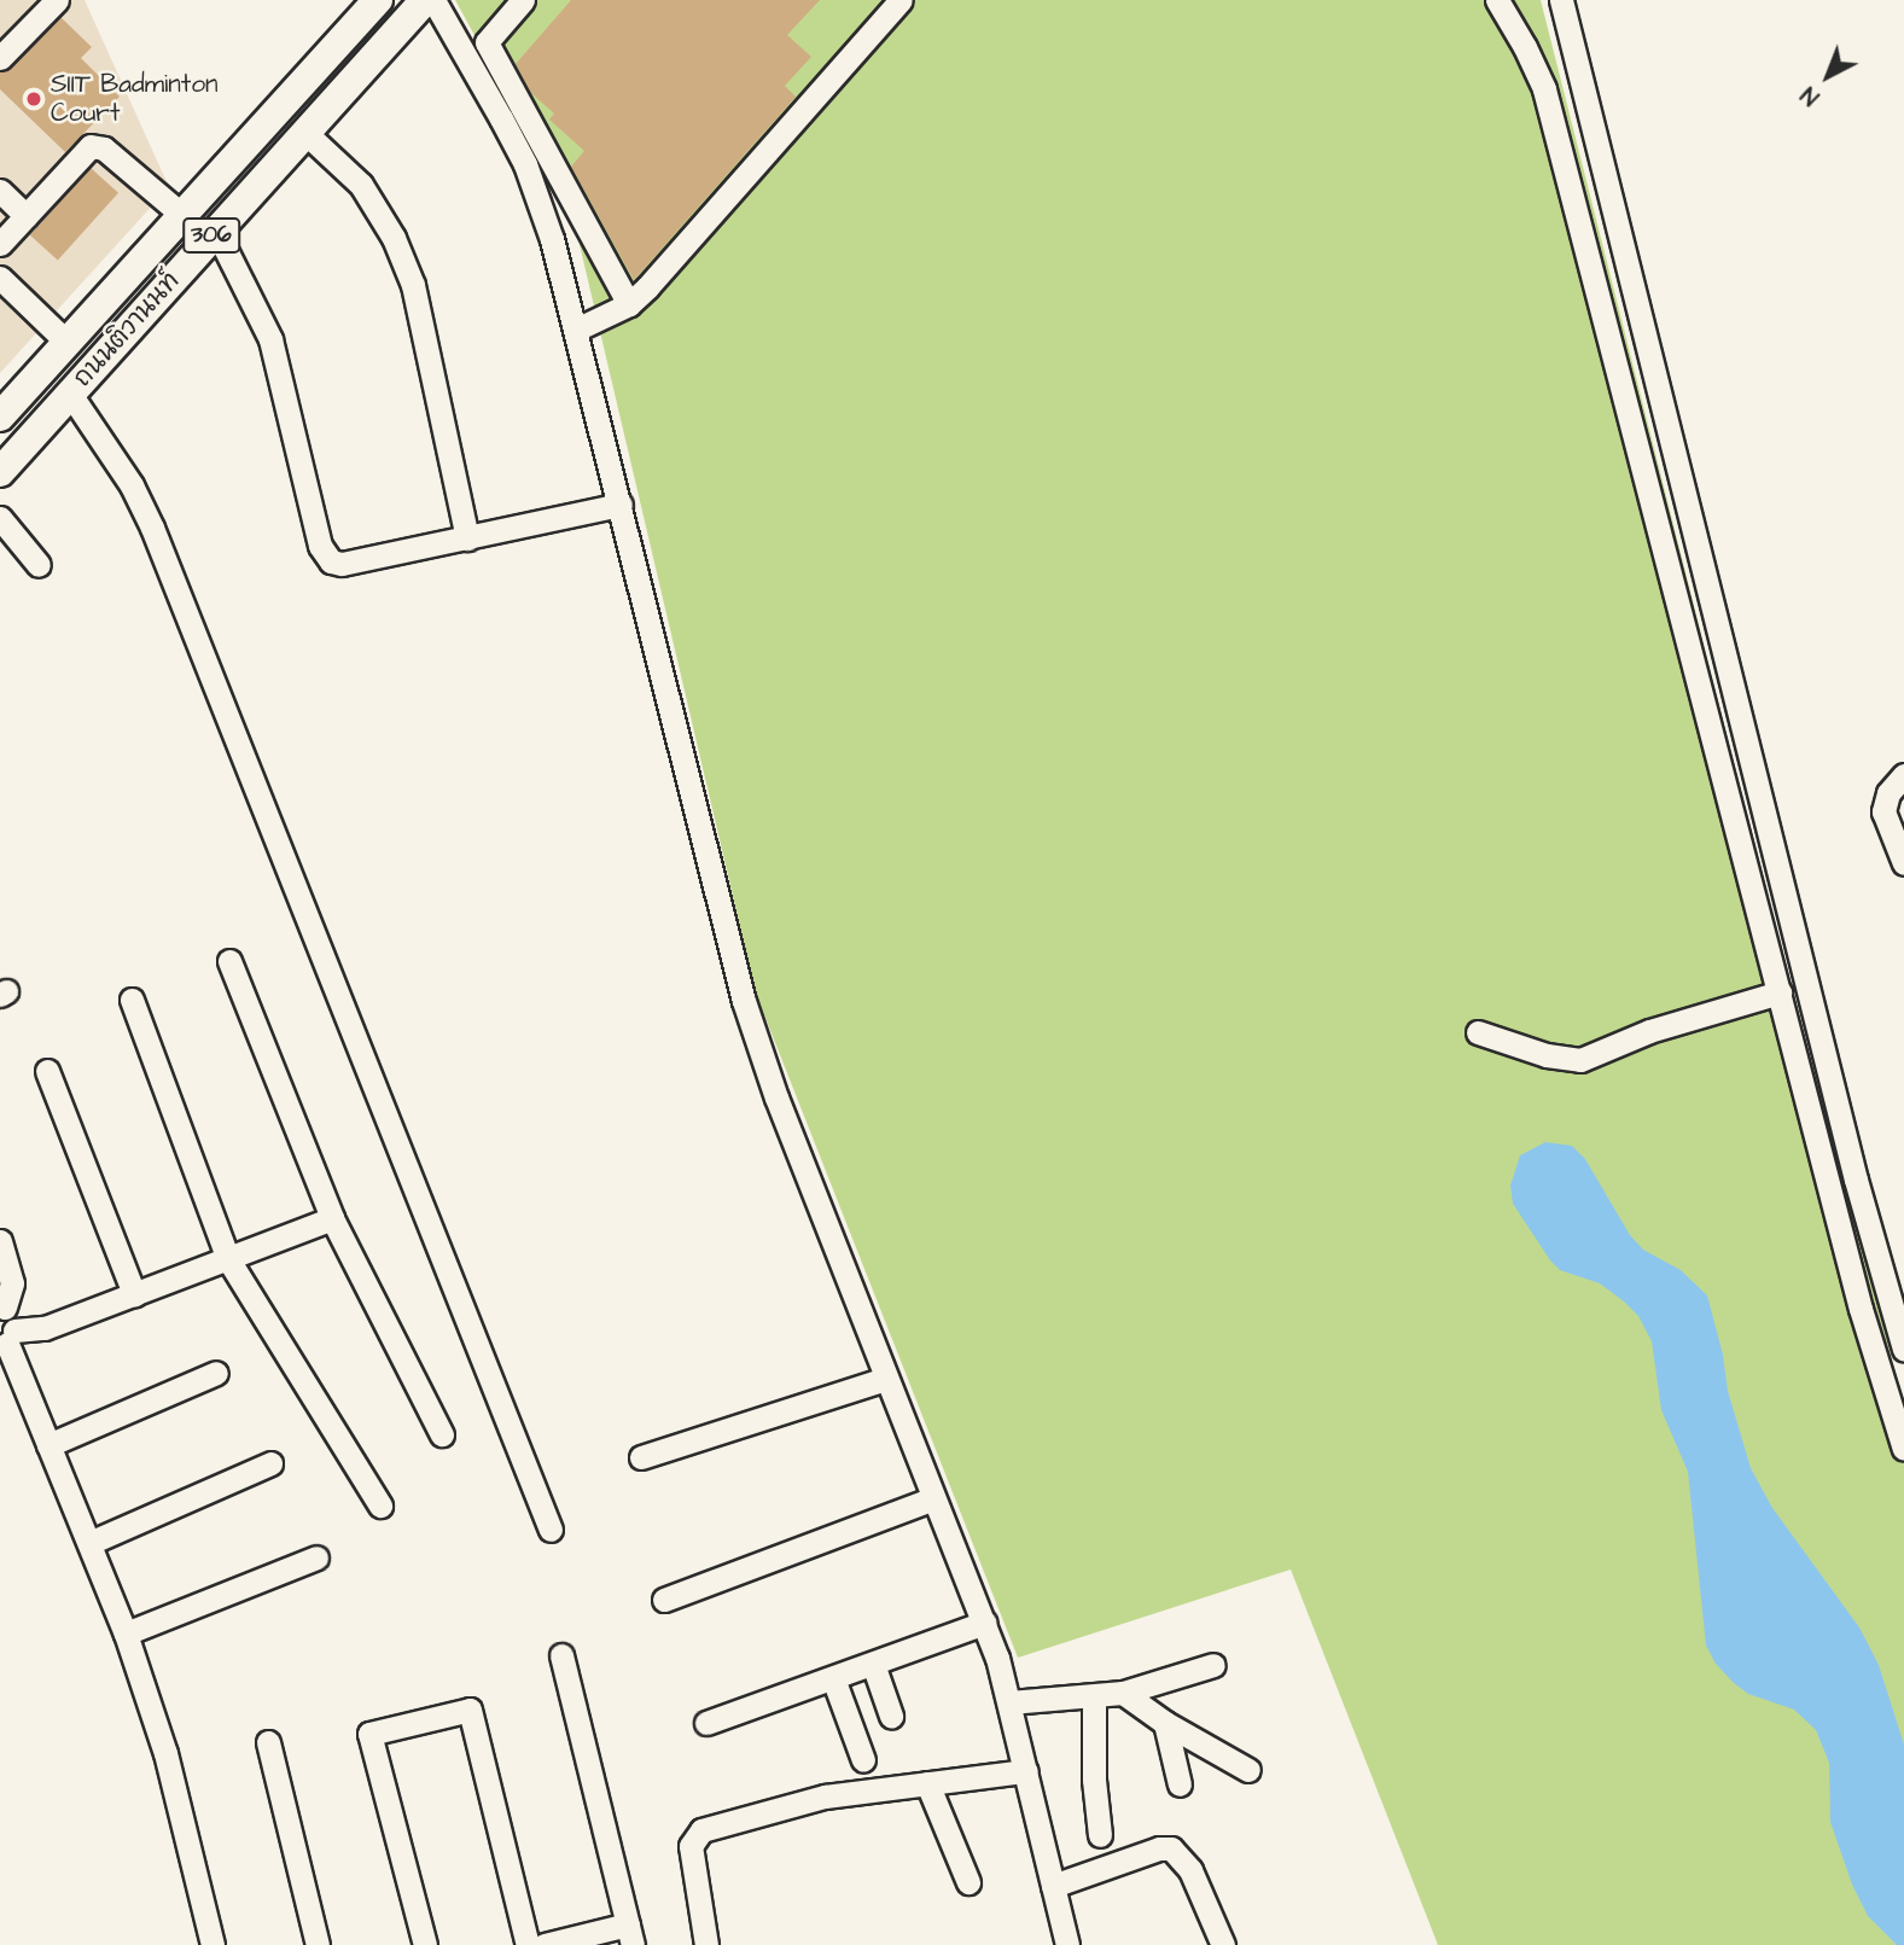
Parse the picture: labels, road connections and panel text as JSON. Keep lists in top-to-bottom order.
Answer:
{
  "streets": {
    "main road": ["306", "ถนนติวานนท์"]
  },
  "places": ["SIIT Badminton Court"],
  "north": "bottom left"
}
